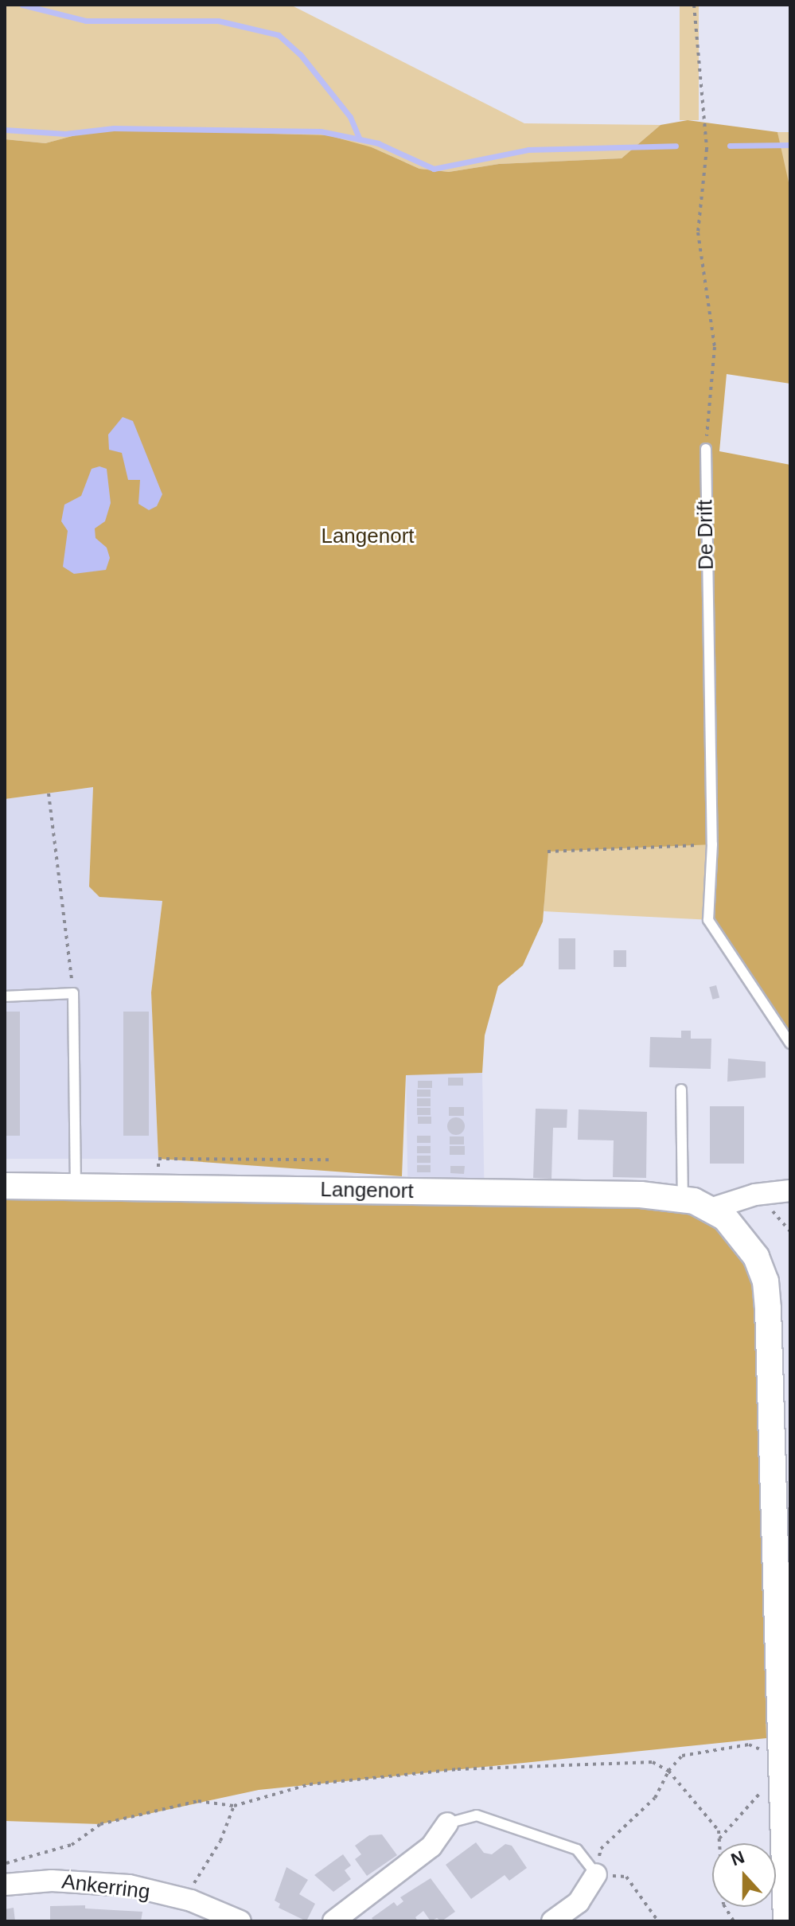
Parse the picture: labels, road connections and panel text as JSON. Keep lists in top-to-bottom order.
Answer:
{
  "streets": {
    "street": ["Langenort", "Ankerring"],
    "lane": ["De Drift"]
  },
  "parks": ["Langenort"],
  "north": "top"
}
